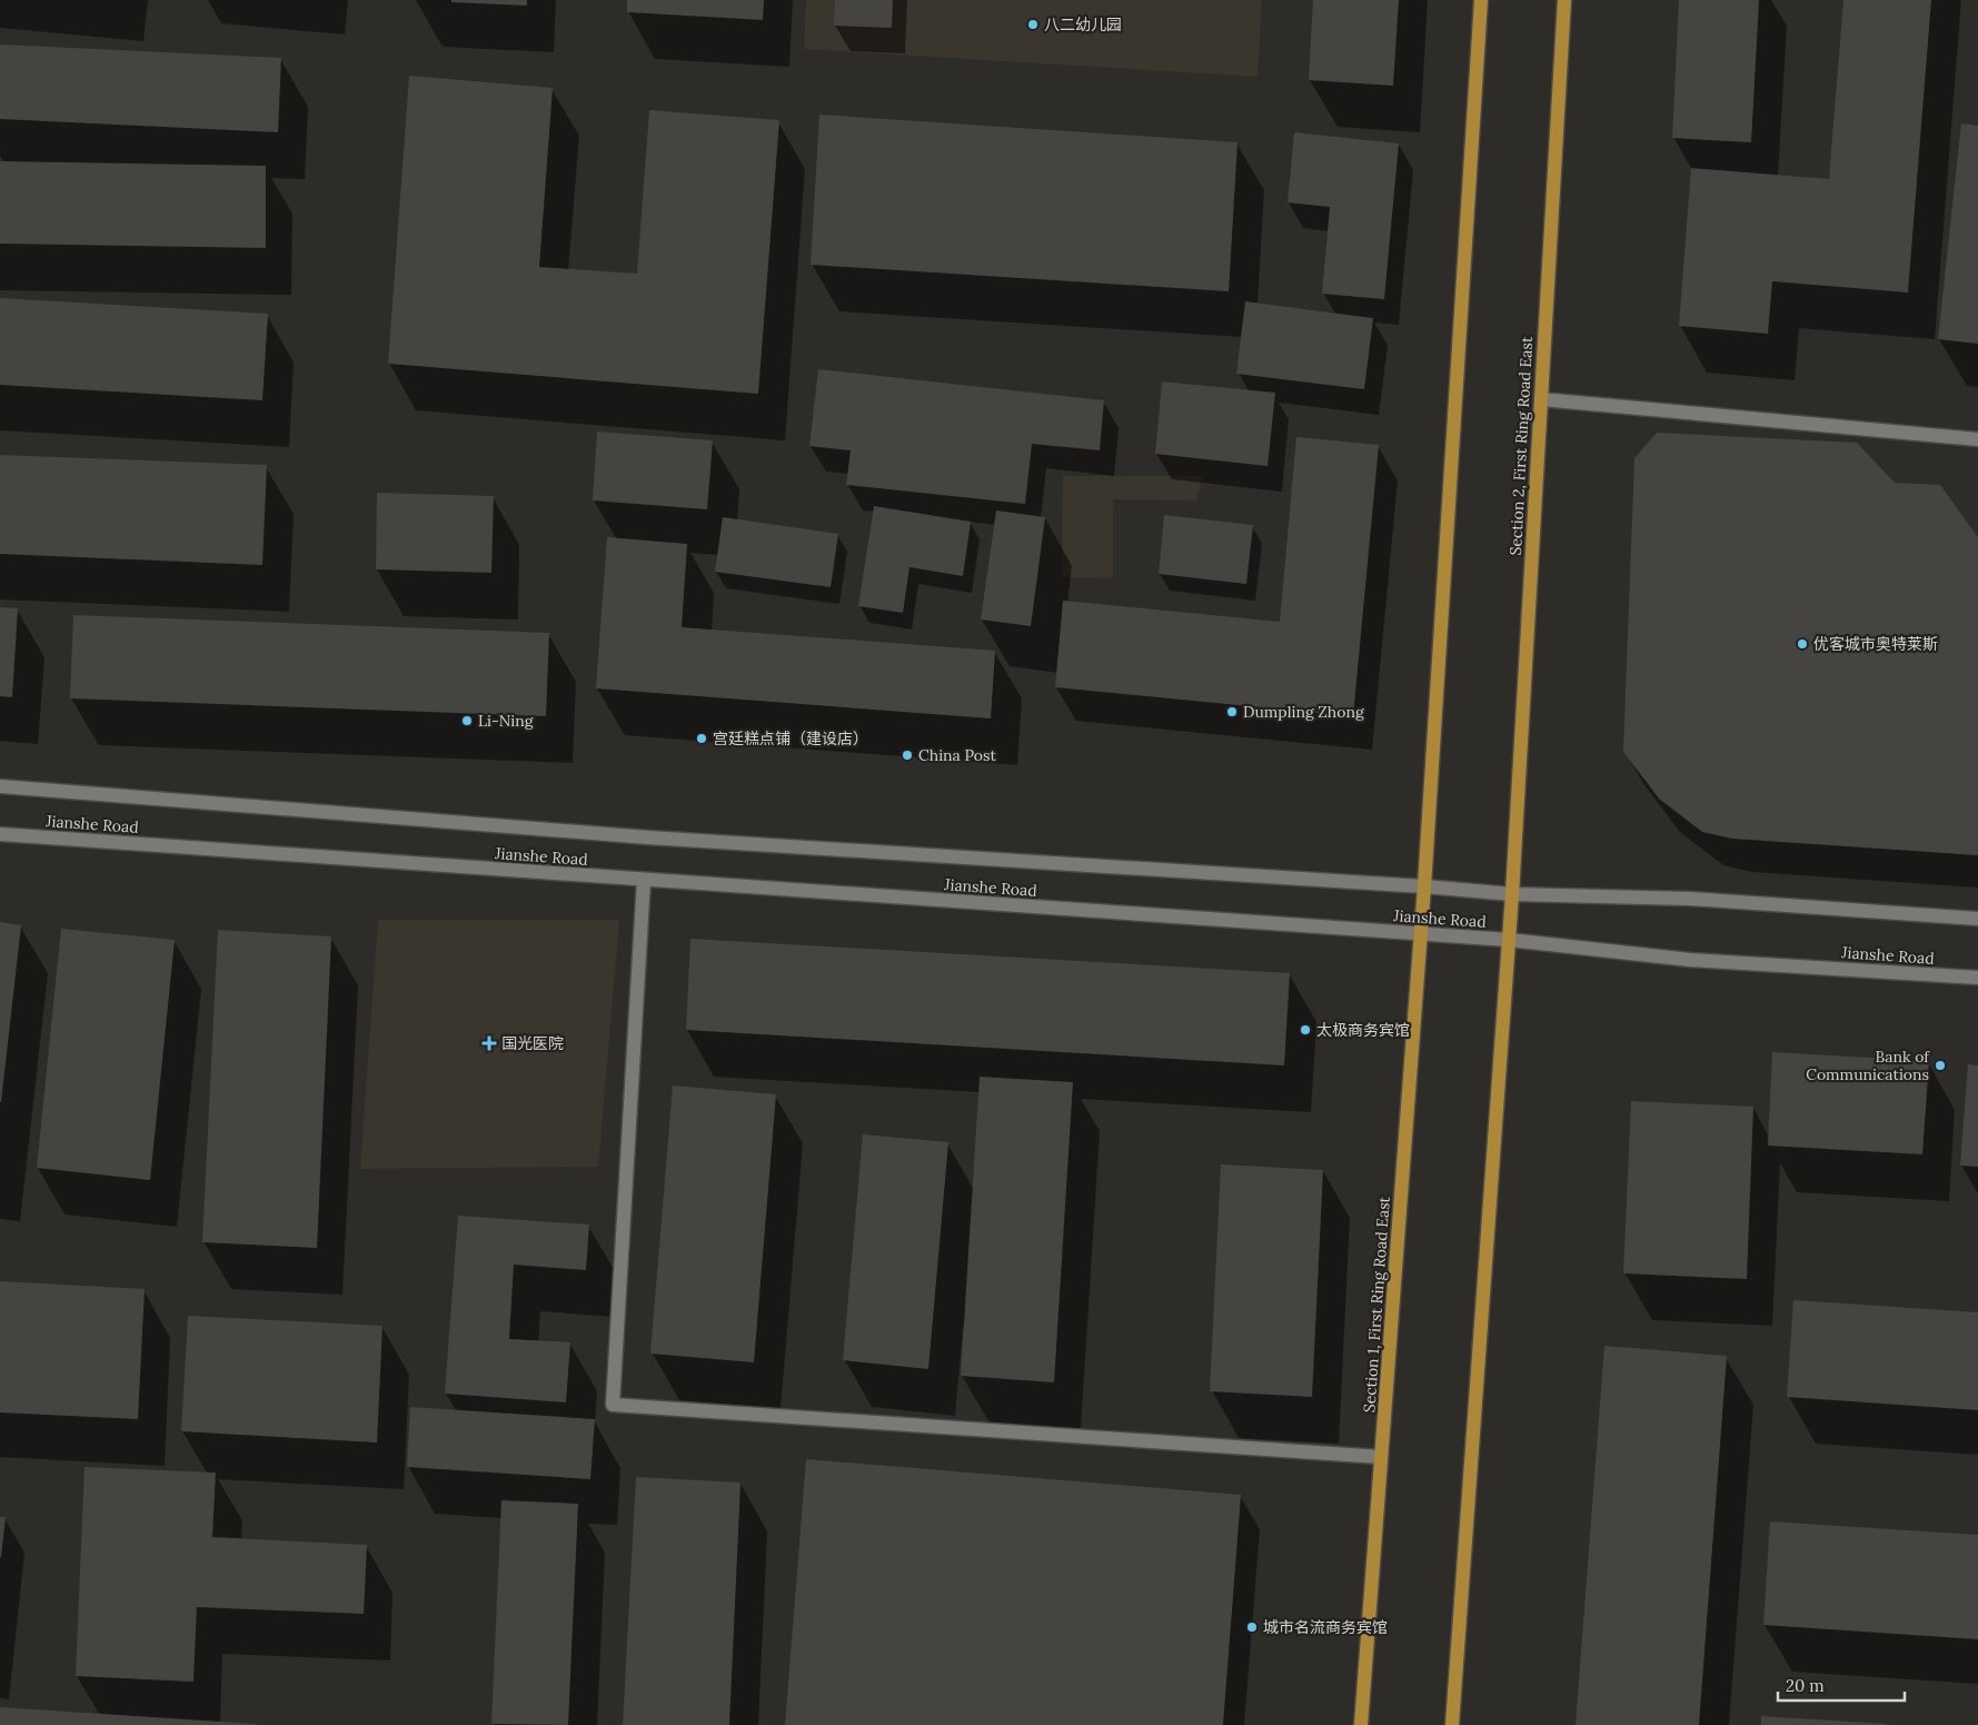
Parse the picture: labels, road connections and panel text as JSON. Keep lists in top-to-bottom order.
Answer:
{
  "streets": {
    "main road": ["Section 2, First Ring Road East", "Section 1, First Ring Road East"],
    "street": ["Jianshe Road"]
  },
  "crossings": [
    ["Section 2, First Ring Road East", "Jianshe Road"],
    ["Jianshe Road", "Section 1, First Ring Road East"]
  ],
  "places": {
    "other": [
      "八二幼儿园",
      "优客城市奥特莱斯",
      "Dumpling Zhong",
      "Li-Ning",
      "宫廷糕点铺（建设店）",
      "China Post",
      "太极商务宾馆",
      "Bank of Communications",
      "城市名流商务宾馆"
    ],
    "health": ["国光医院"]
  },
  "scale_bar": "20 m"
}
